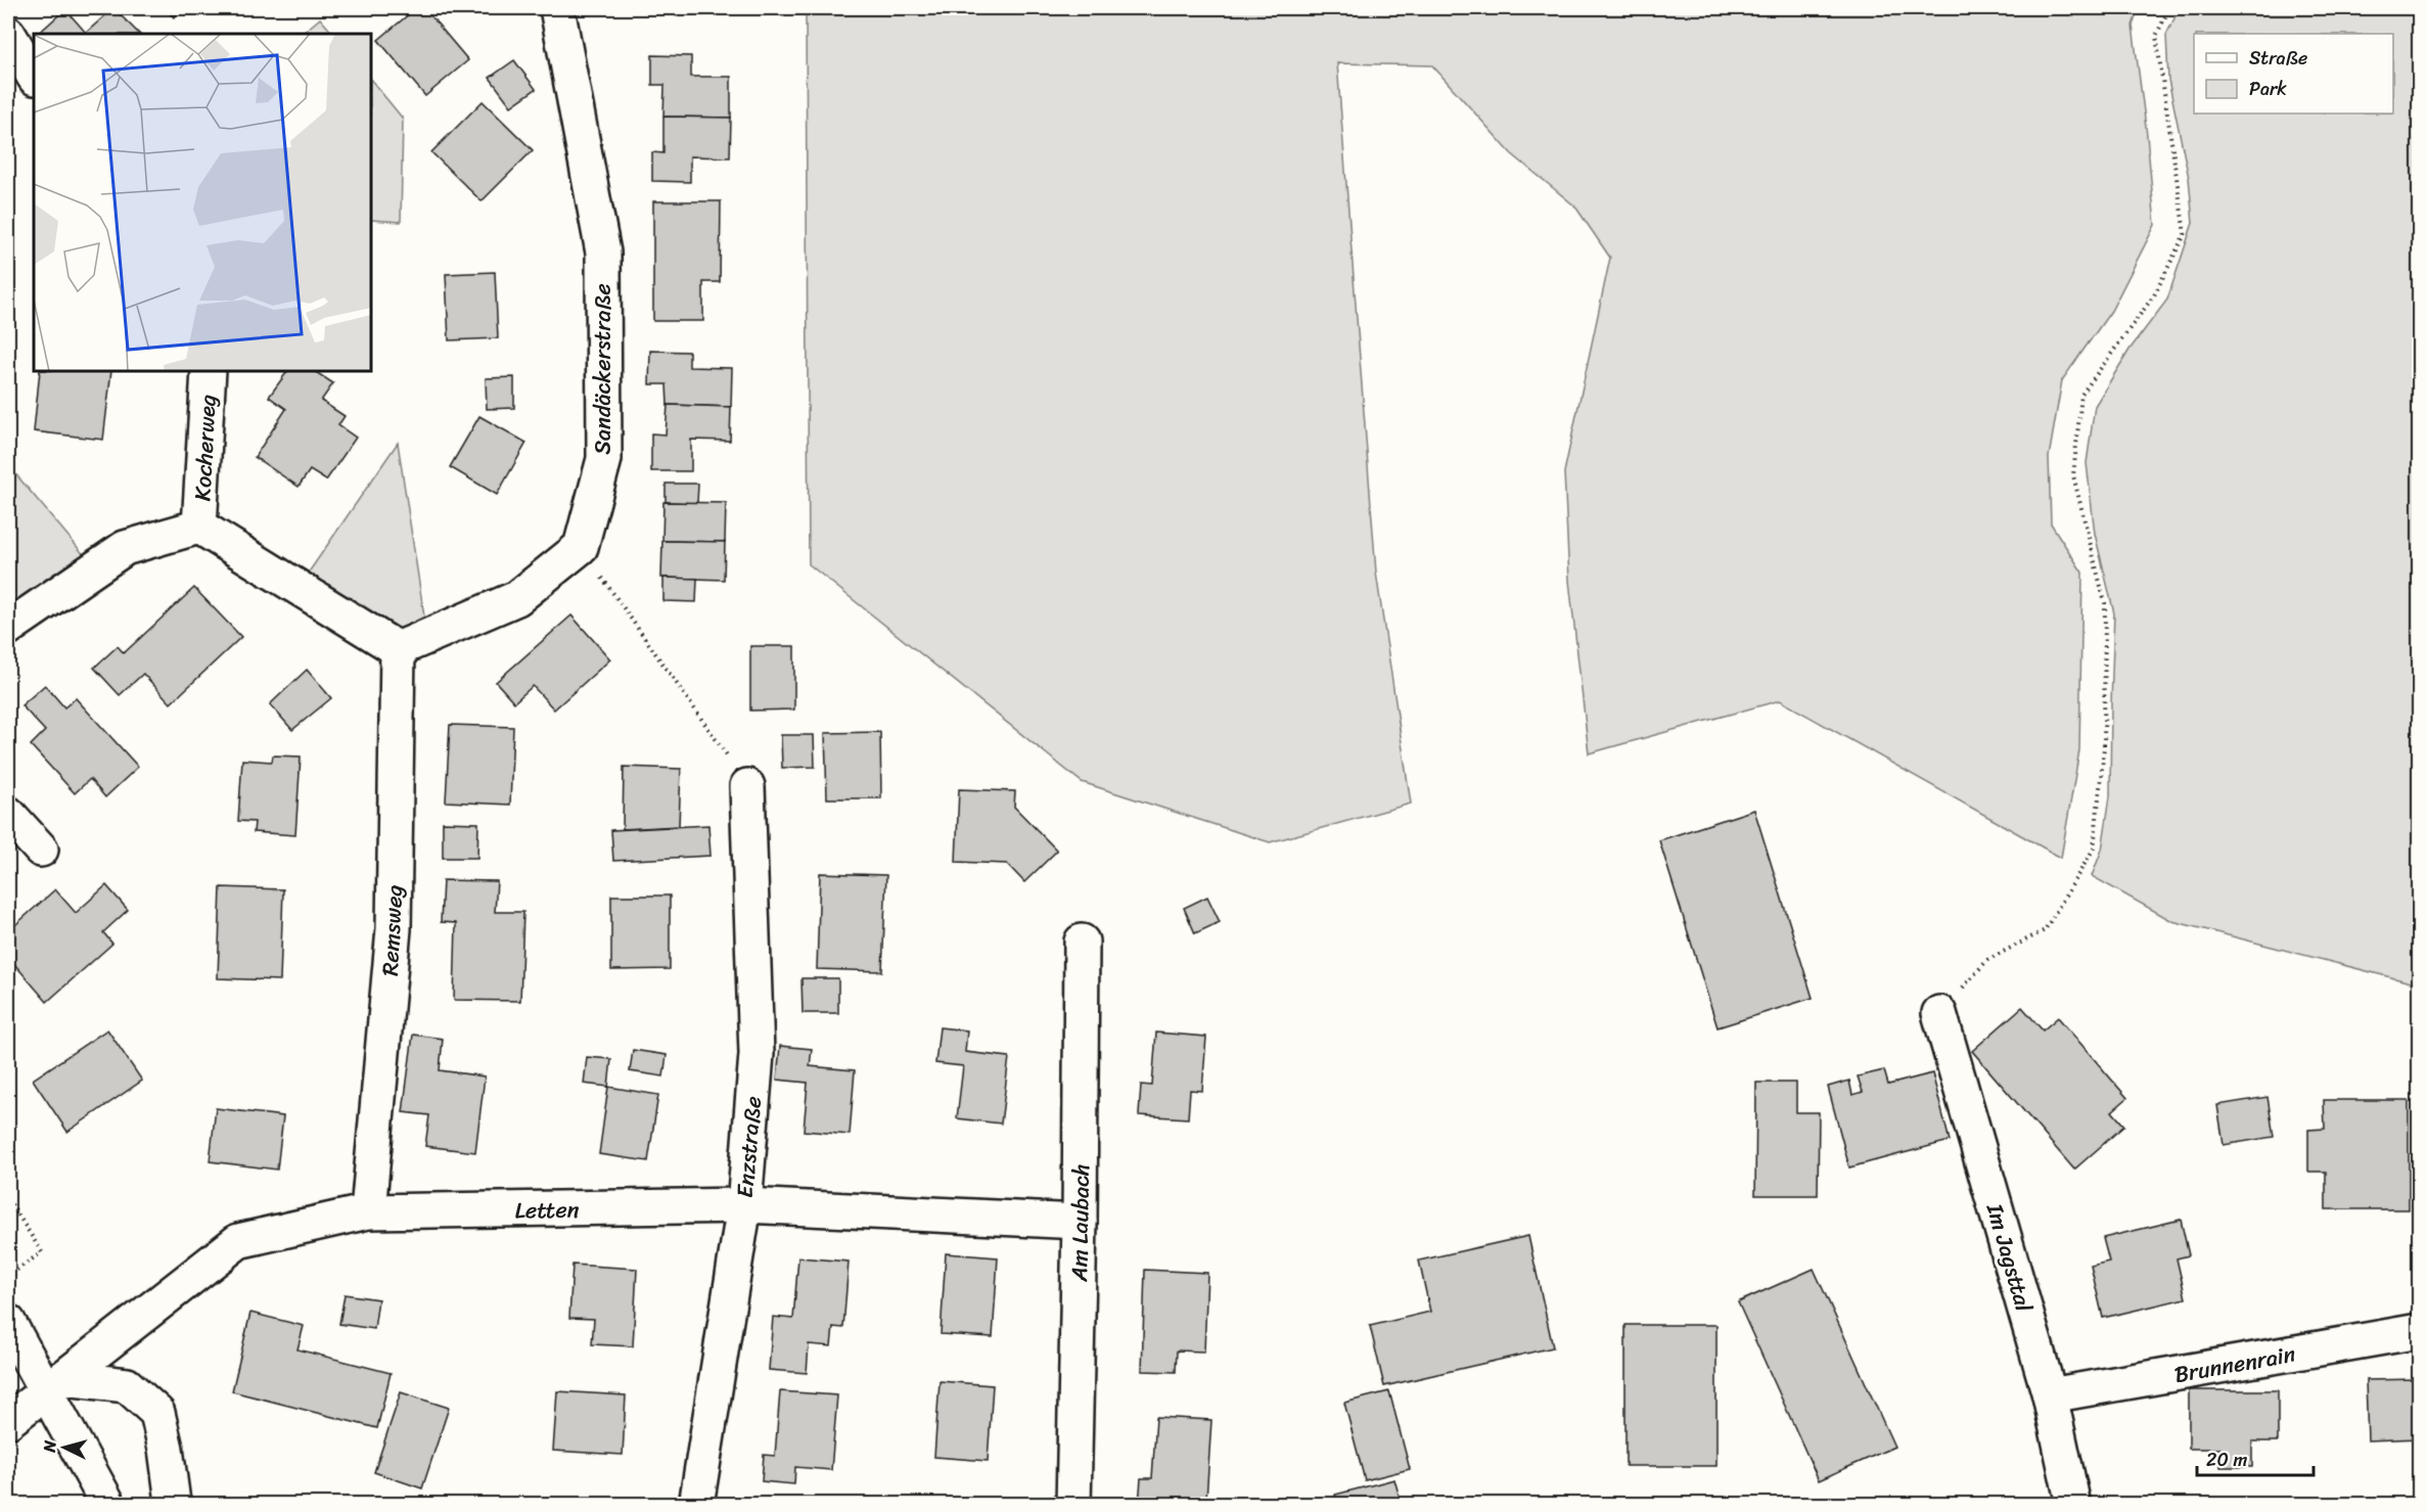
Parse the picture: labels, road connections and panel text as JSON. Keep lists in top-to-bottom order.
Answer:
{
  "streets": {
    "street": [
      "Sandäckerstraße",
      "Kocherweg",
      "Remsweg",
      "Enzstraße",
      "Letten",
      "Am Laubach",
      "Im Jagsttal",
      "Brunnenrain"
    ]
  },
  "crossings": [
    ["Remsweg", "Letten"],
    ["Enzstraße", "Letten"],
    ["Letten", "Am Laubach"],
    ["Im Jagsttal", "Brunnenrain"]
  ],
  "legend": ["Straße", "Park"],
  "scale_bar": "20 m",
  "north": "left"
}
